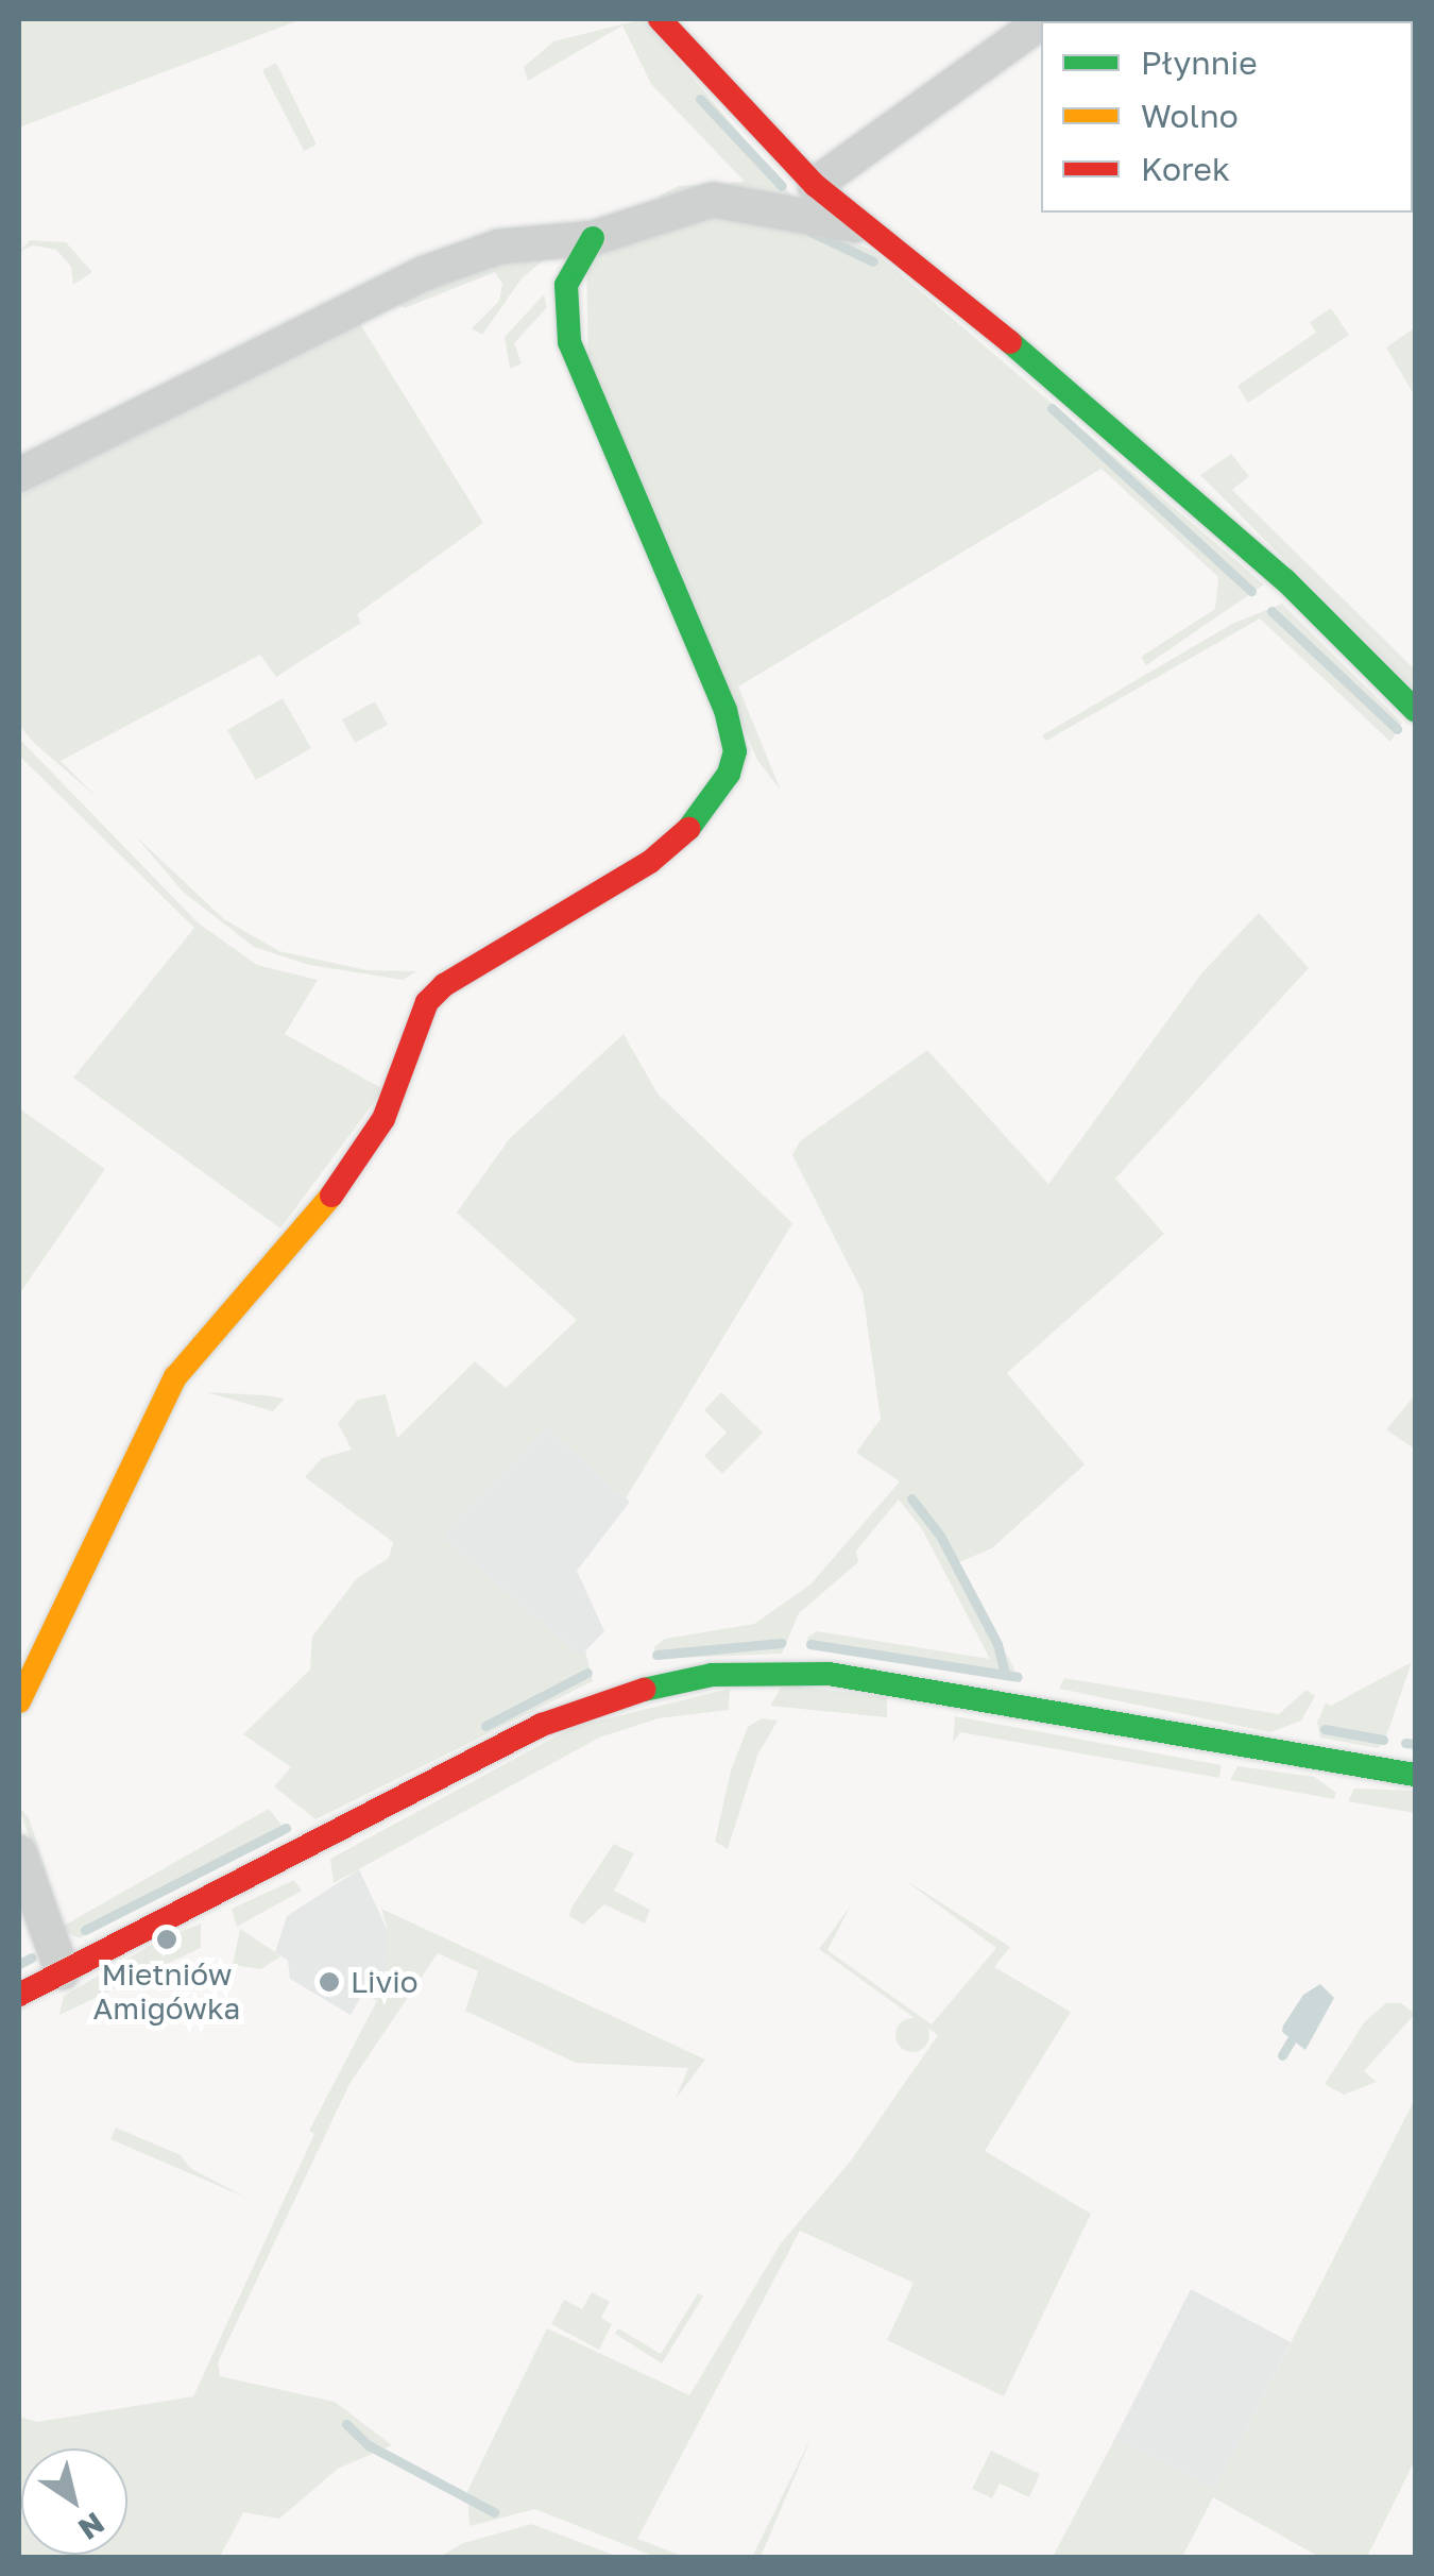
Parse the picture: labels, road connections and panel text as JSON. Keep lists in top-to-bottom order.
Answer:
{
  "places": ["Mietniów Amigówka", "Livio"],
  "legend": ["Płynnie", "Wolno", "Korek"],
  "north": "bottom right"
}
